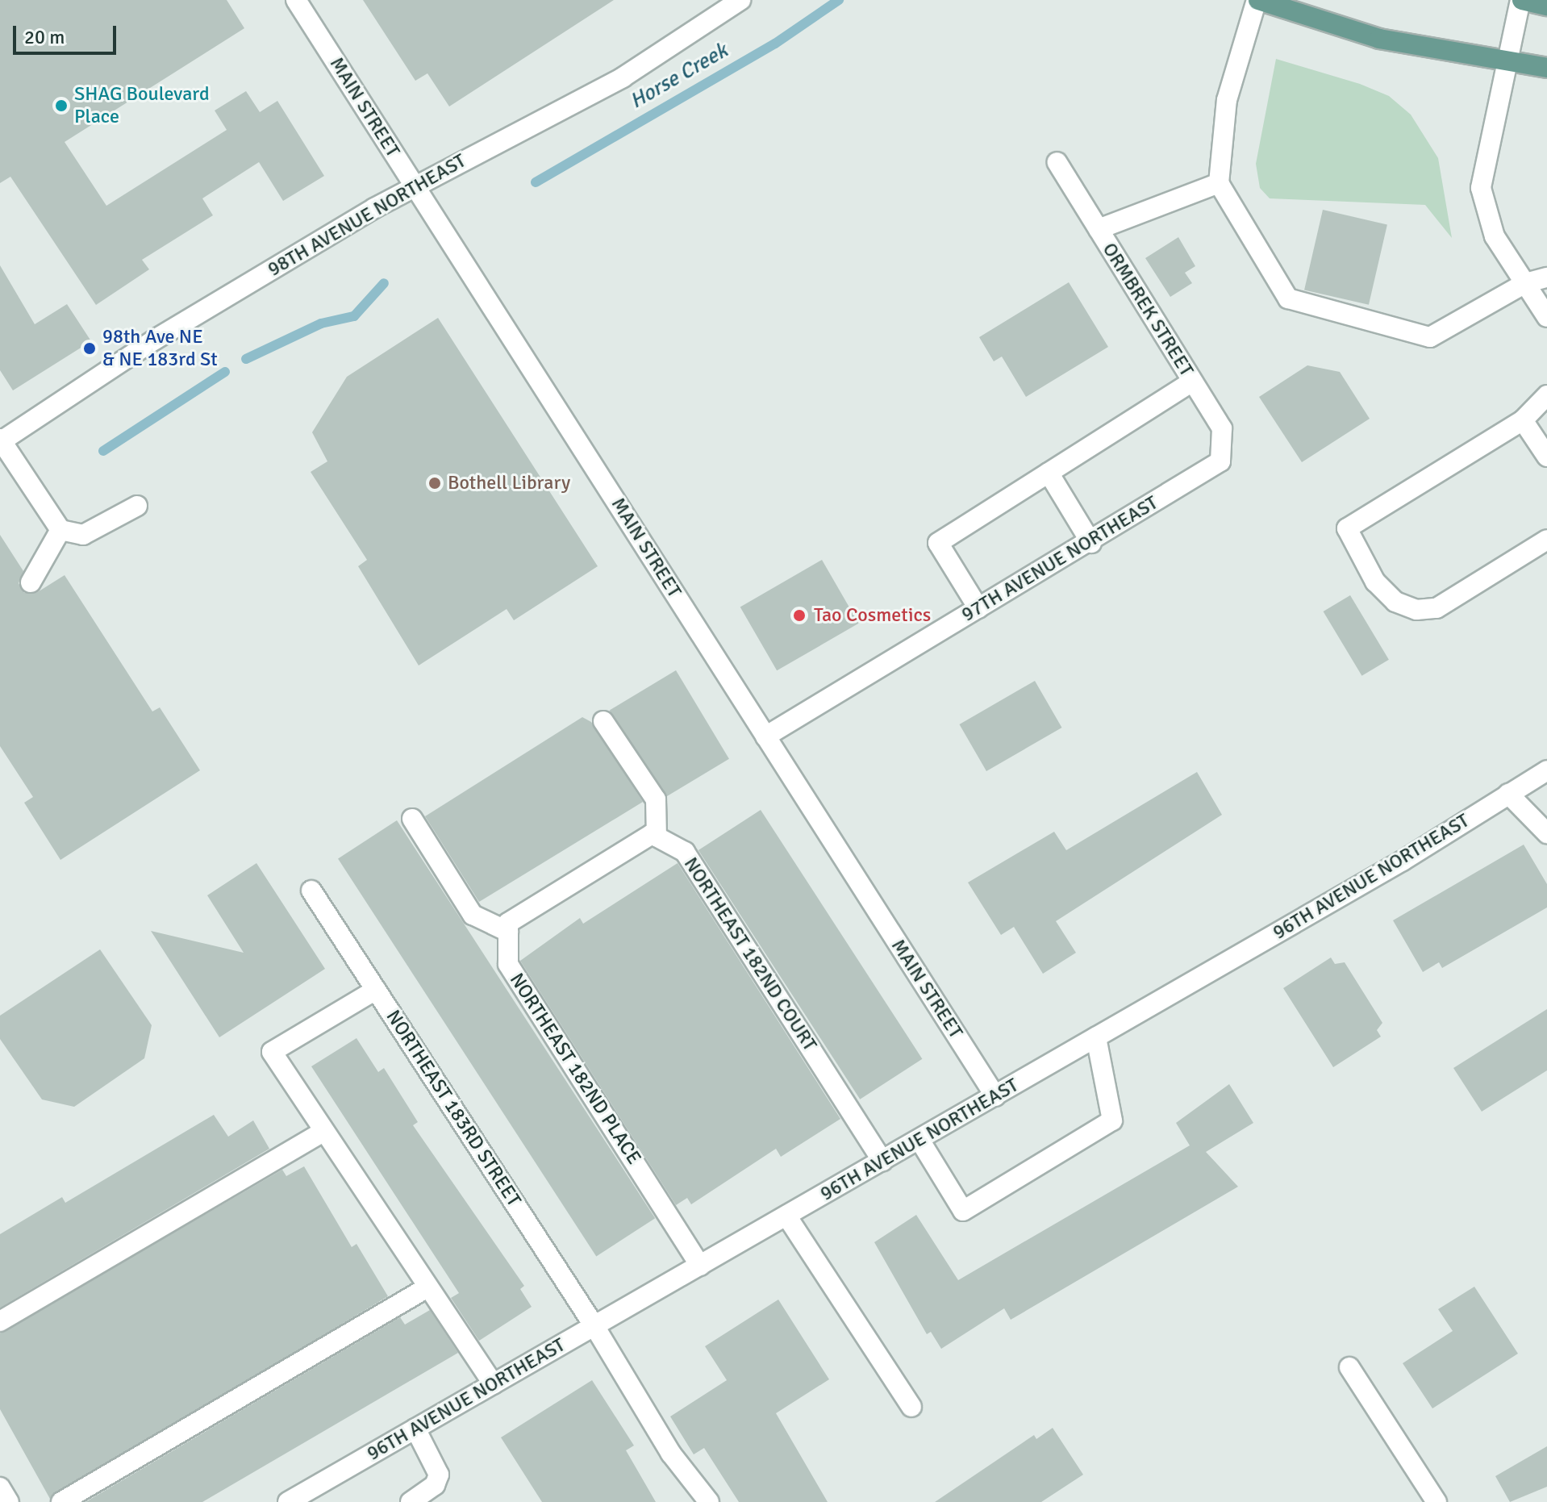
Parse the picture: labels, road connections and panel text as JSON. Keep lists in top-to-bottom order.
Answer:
{
  "streets": {
    "street": [
      "MAIN STREET",
      "98TH AVENUE NORTHEAST",
      "ORMBREK STREET",
      "97TH AVENUE NORTHEAST",
      "96TH AVENUE NORTHEAST",
      "NORTHEAST 182ND COURT",
      "NORTHEAST 182ND PLACE",
      "NORTHEAST 183RD STREET"
    ]
  },
  "crossings": [
    ["MAIN STREET", "98TH AVENUE NORTHEAST"],
    ["MAIN STREET", "97TH AVENUE NORTHEAST"],
    ["MAIN STREET", "96TH AVENUE NORTHEAST"],
    ["ORMBREK STREET", "97TH AVENUE NORTHEAST"],
    ["96TH AVENUE NORTHEAST", "NORTHEAST 182ND COURT"],
    ["96TH AVENUE NORTHEAST", "NORTHEAST 182ND PLACE"],
    ["96TH AVENUE NORTHEAST", "NORTHEAST 183RD STREET"]
  ],
  "water": ["Horse Creek"],
  "places": [
    "SHAG Boulevard Place",
    "98th Ave NE & NE 183rd St",
    "Bothell Library",
    "Tao Cosmetics"
  ],
  "scale_bar": "20 m"
}
